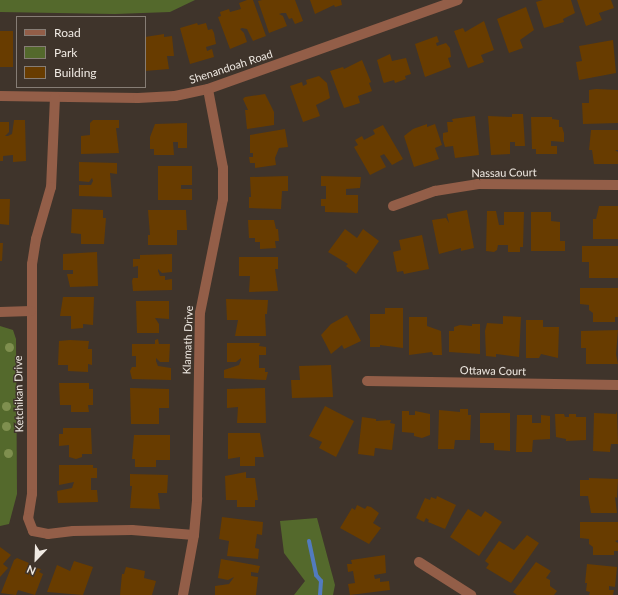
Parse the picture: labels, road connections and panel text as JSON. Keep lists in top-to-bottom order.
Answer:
{
  "streets": {
    "street": [
      "Shenandoah Road",
      "Nassau Court",
      "Klamath Drive",
      "Ottawa Court",
      "Ketchikan Drive"
    ]
  },
  "crossings": [
    ["Shenandoah Road", "Klamath Drive"],
    ["Shenandoah Road", "Ketchikan Drive"],
    ["Klamath Drive", "Ketchikan Drive"]
  ],
  "legend": ["Road", "Park", "Building"],
  "north": "bottom left"
}
